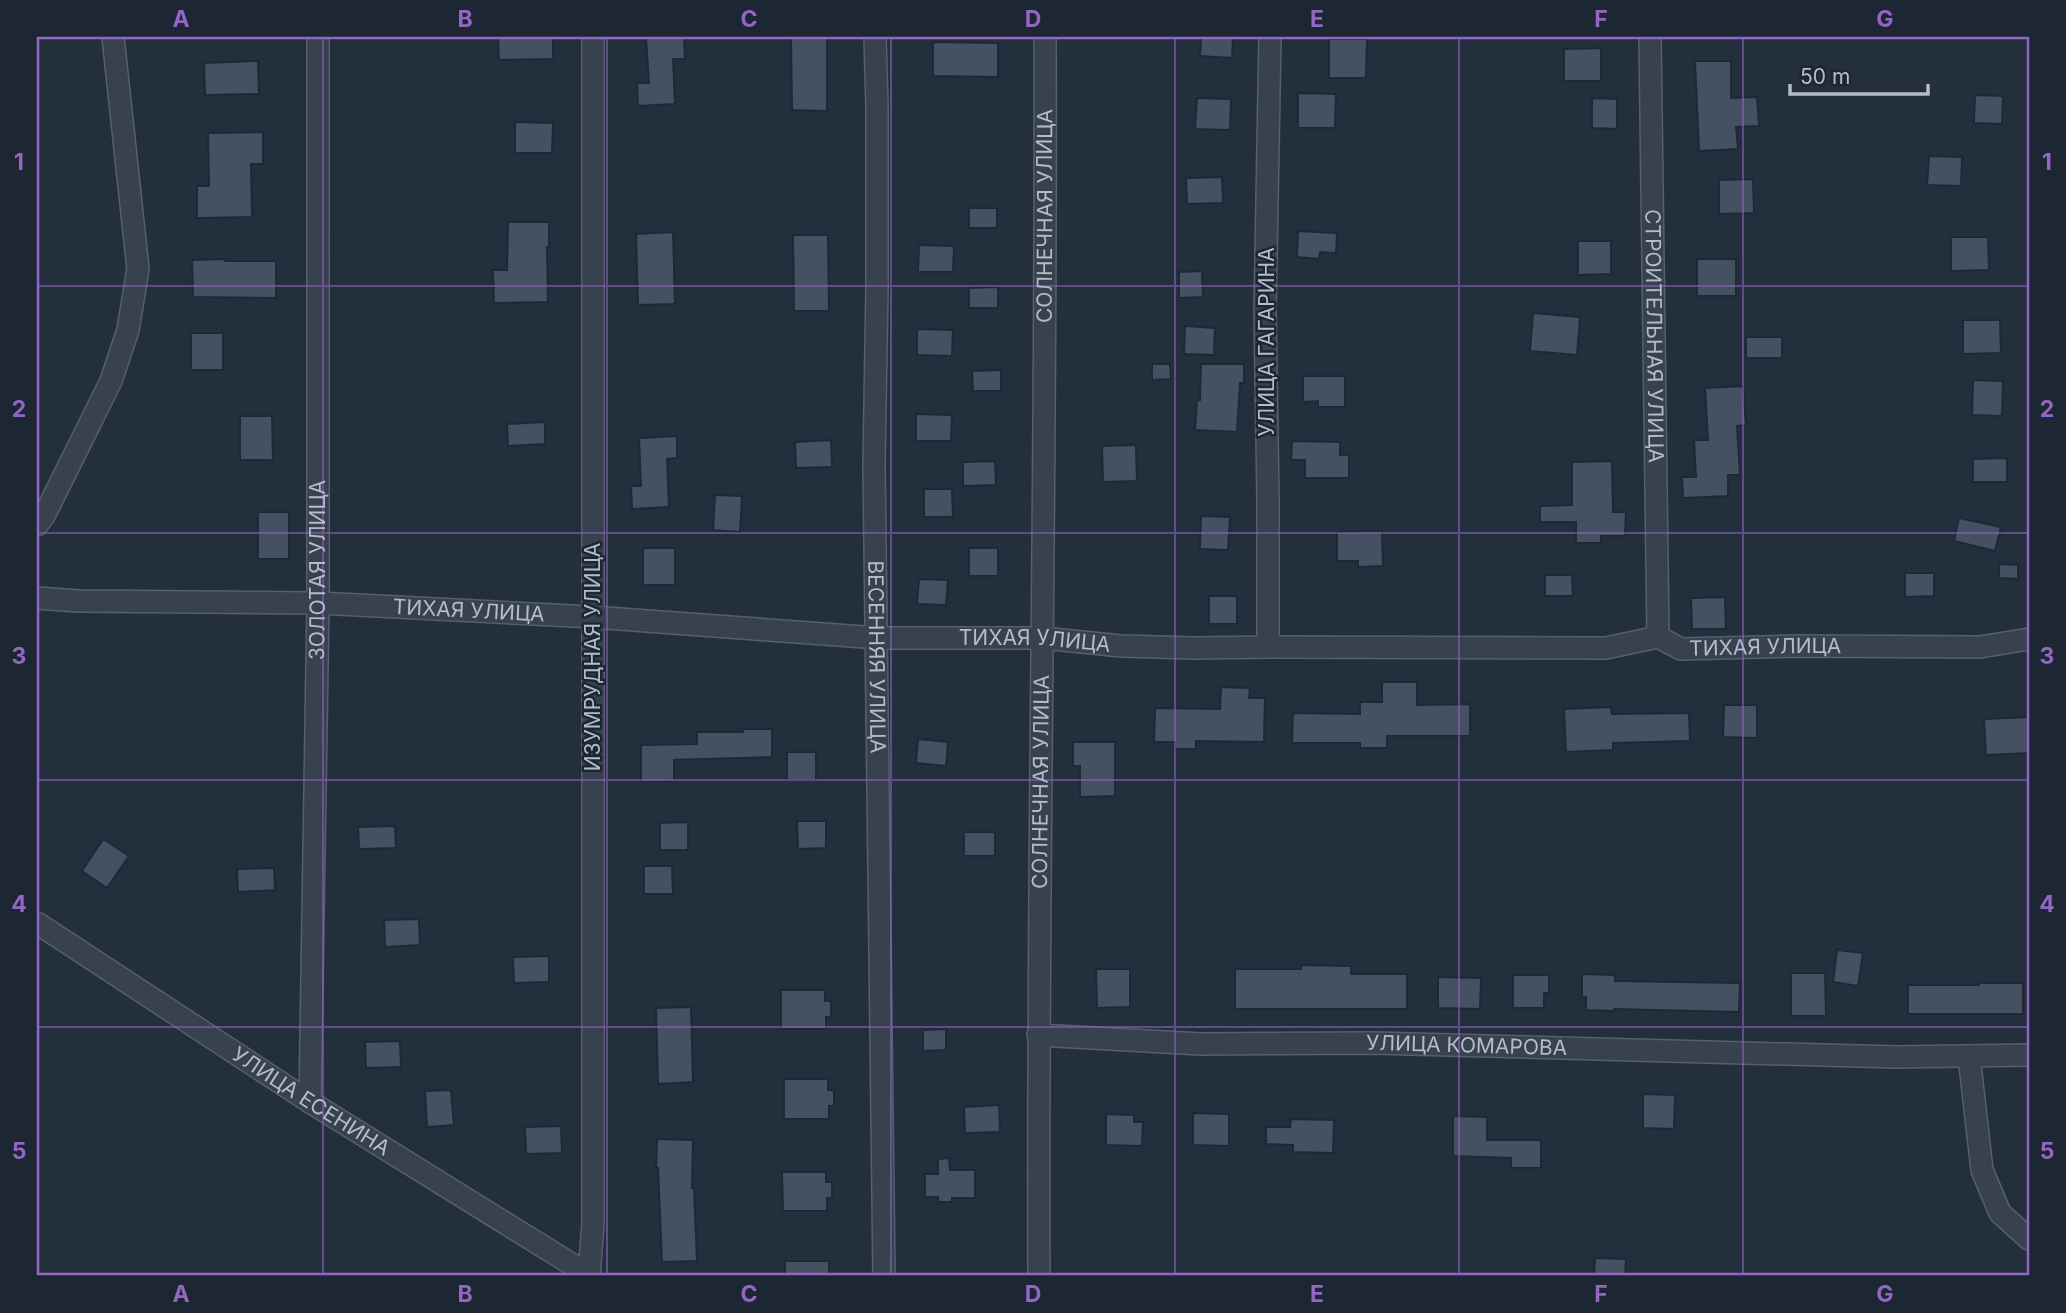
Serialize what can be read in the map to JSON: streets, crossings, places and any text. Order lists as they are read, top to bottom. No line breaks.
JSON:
{"streets":{"street":["СОЛНЕЧНАЯ УЛИЦА","СТРОИТЕЛЬНАЯ УЛИЦА","УЛИЦА ГАГАРИНА","ЗОЛОТАЯ УЛИЦА","ТИХАЯ УЛИЦА","ВЕСЕННЯЯ УЛИЦА","ИЗУМРУДНАЯ УЛИЦА","УЛИЦА КОМАРОВА","УЛИЦА ЕСЕНИНА"]},"crossings":[["СОЛНЕЧНАЯ УЛИЦА","ТИХАЯ УЛИЦА"],["СОЛНЕЧНАЯ УЛИЦА","УЛИЦА КОМАРОВА"],["СТРОИТЕЛЬНАЯ УЛИЦА","ТИХАЯ УЛИЦА"],["УЛИЦА ГАГАРИНА","ТИХАЯ УЛИЦА"],["ЗОЛОТАЯ УЛИЦА","ТИХАЯ УЛИЦА"],["ЗОЛОТАЯ УЛИЦА","УЛИЦА ЕСЕНИНА"],["ТИХАЯ УЛИЦА","ВЕСЕННЯЯ УЛИЦА"],["ТИХАЯ УЛИЦА","ИЗУМРУДНАЯ УЛИЦА"],["ИЗУМРУДНАЯ УЛИЦА","УЛИЦА ЕСЕНИНА"]],"scale_bar":"50 m","grid":{"columns":["A","B","C","D","E","F","G"],"rows":["1","2","3","4","5"]}}
